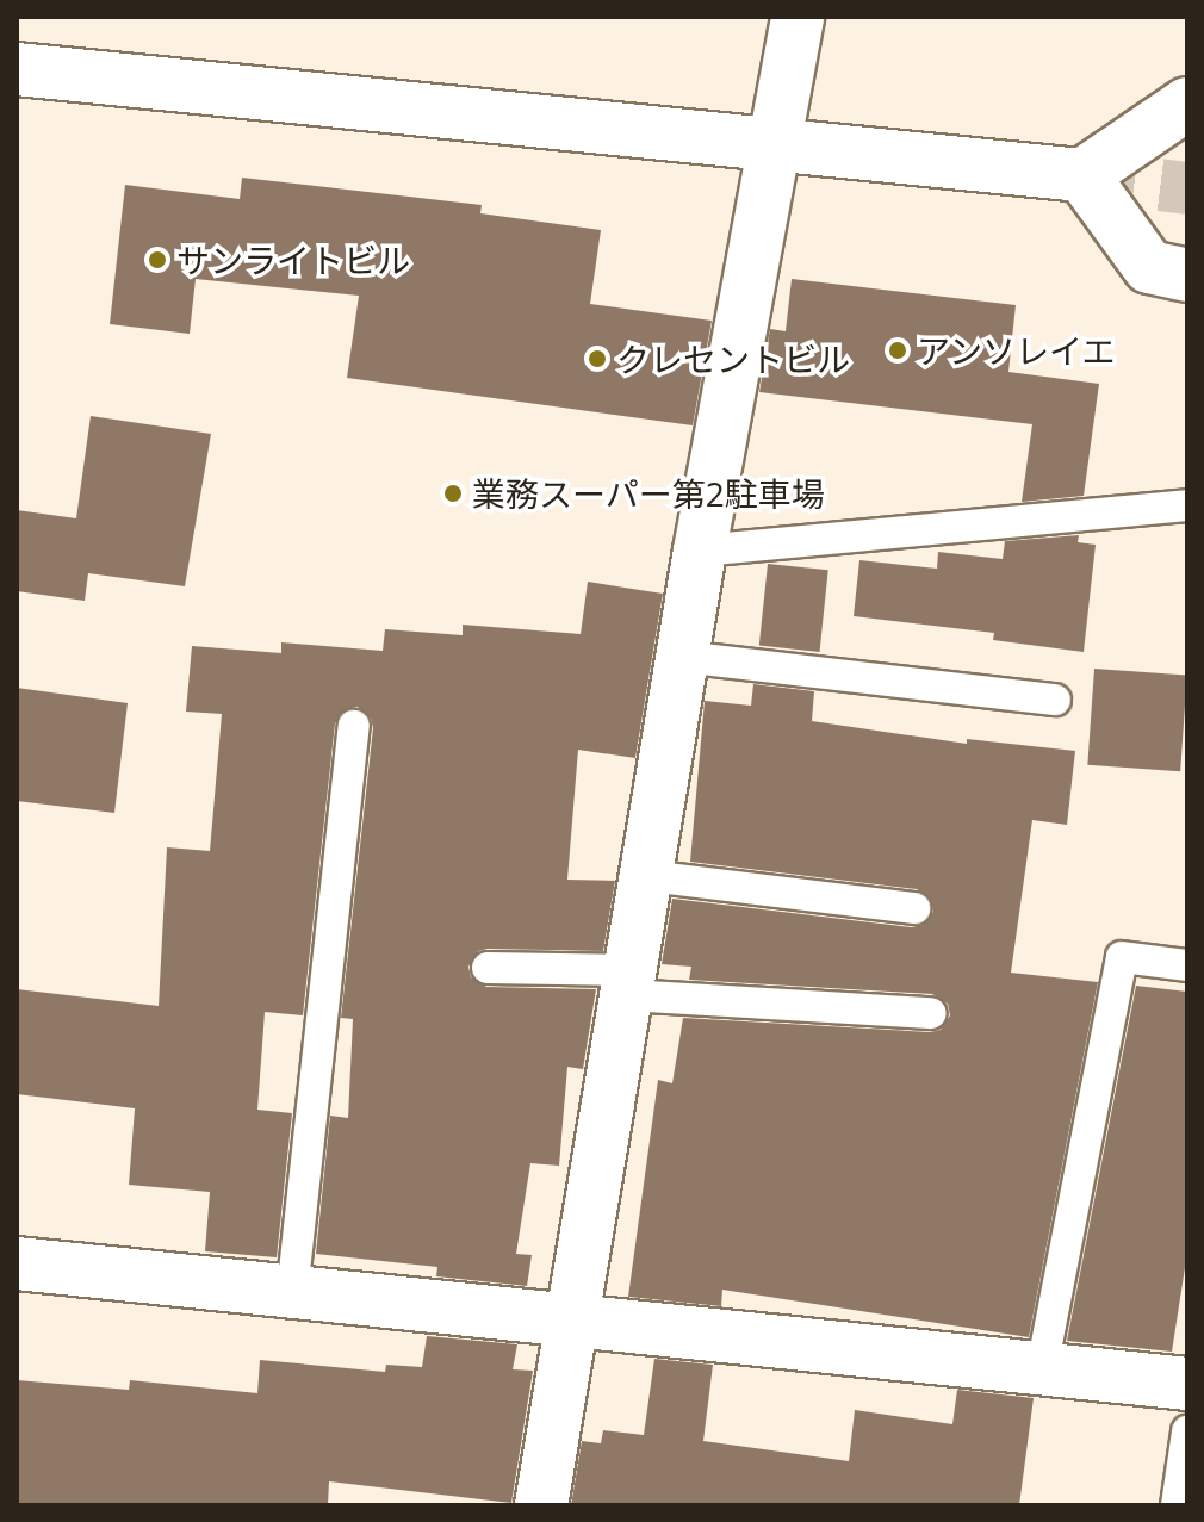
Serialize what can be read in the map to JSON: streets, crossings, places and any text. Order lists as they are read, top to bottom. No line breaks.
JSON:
{"places":["サンライトビル","アンソレイエ","クレセントビル","業務スーパー第2駐車場"]}
